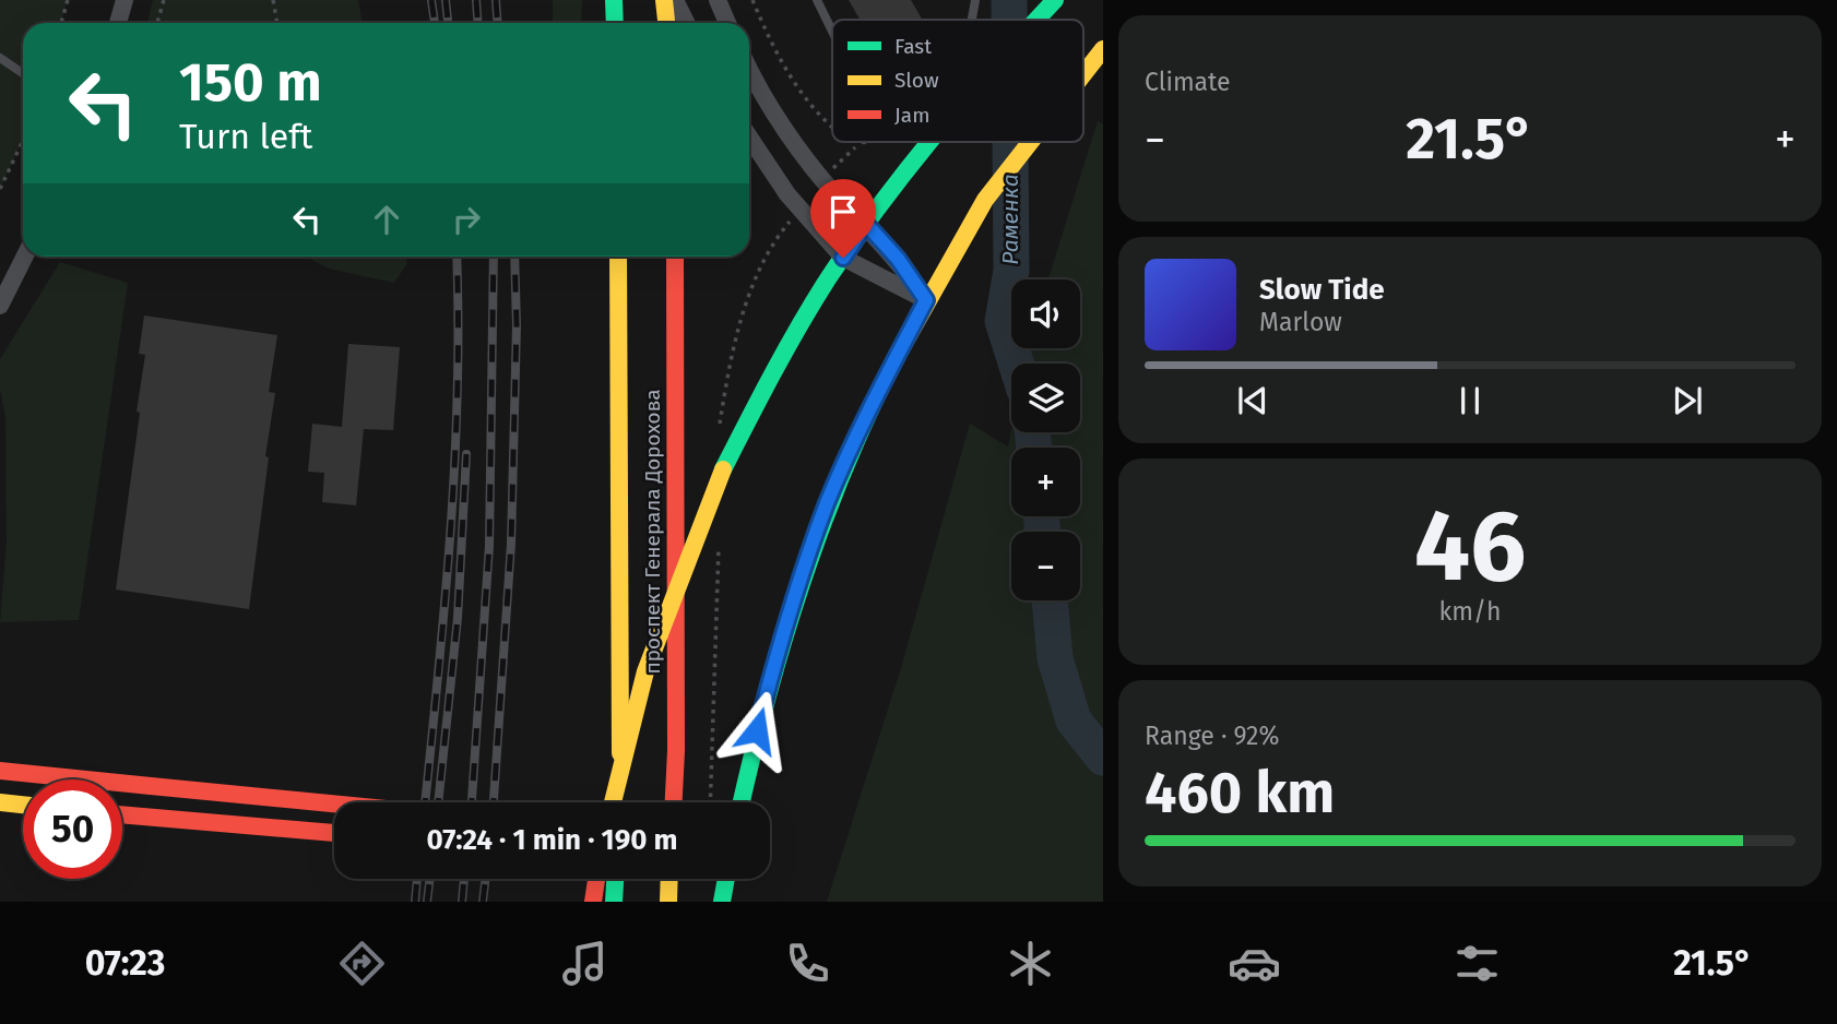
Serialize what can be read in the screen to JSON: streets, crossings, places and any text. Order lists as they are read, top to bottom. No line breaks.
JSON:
{"streets":{"main road":["проспект Генерала Дорохова"]},"water":["Раменка"],"legend":["Fast","Slow","Jam"],"page":{"tile":["Climate",["46","km/h"],["Range · 92%","460 km"]],"turn":["150 m","Turn left"],"heat":["−","21.5°","+"],"song":["Slow Tide","Marlow"],"map_buttons":["+","−"],"limit":"50","trip":"07:24 · 1 min · 190 m","tabs":["07:23","21.5°"]}}
